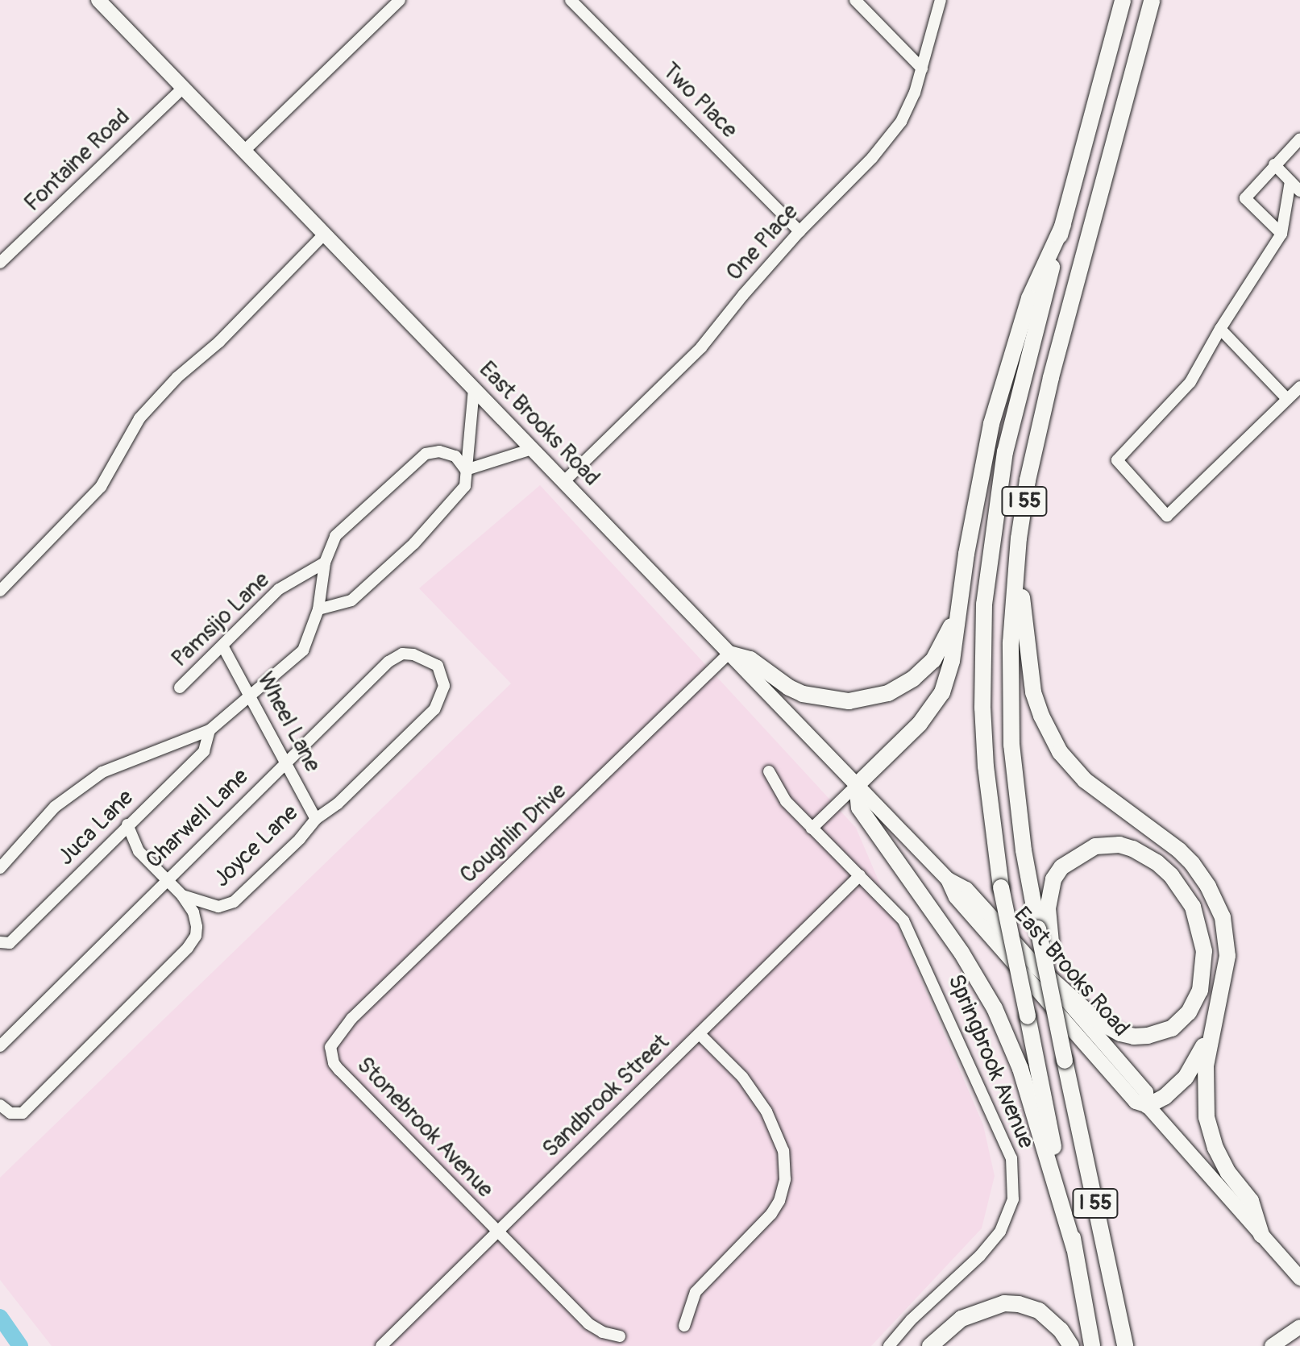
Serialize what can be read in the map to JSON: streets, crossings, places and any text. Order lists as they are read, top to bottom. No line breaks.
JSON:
{"streets":{"highway":["I 55"],"main road":["East Brooks Road"],"street":["Two Place","Fontaine Road","One Place","Pamsijo Lane","Wheel Lane","Charwell Lane","Juca Lane","Coughlin Drive","Joyce Lane","Springbrook Avenue","Sandbrook Street","Stonebrook Avenue"]},"crossings":[["Two Place","One Place"],["Fontaine Road","East Brooks Road"],["One Place","East Brooks Road"],["East Brooks Road","Coughlin Drive"],["Pamsijo Lane","Wheel Lane"],["Wheel Lane","Charwell Lane"],["Wheel Lane","Joyce Lane"],["Charwell Lane","Joyce Lane"],["Coughlin Drive","Stonebrook Avenue"],["Springbrook Avenue","Sandbrook Street"],["Sandbrook Street","Stonebrook Avenue"]]}
